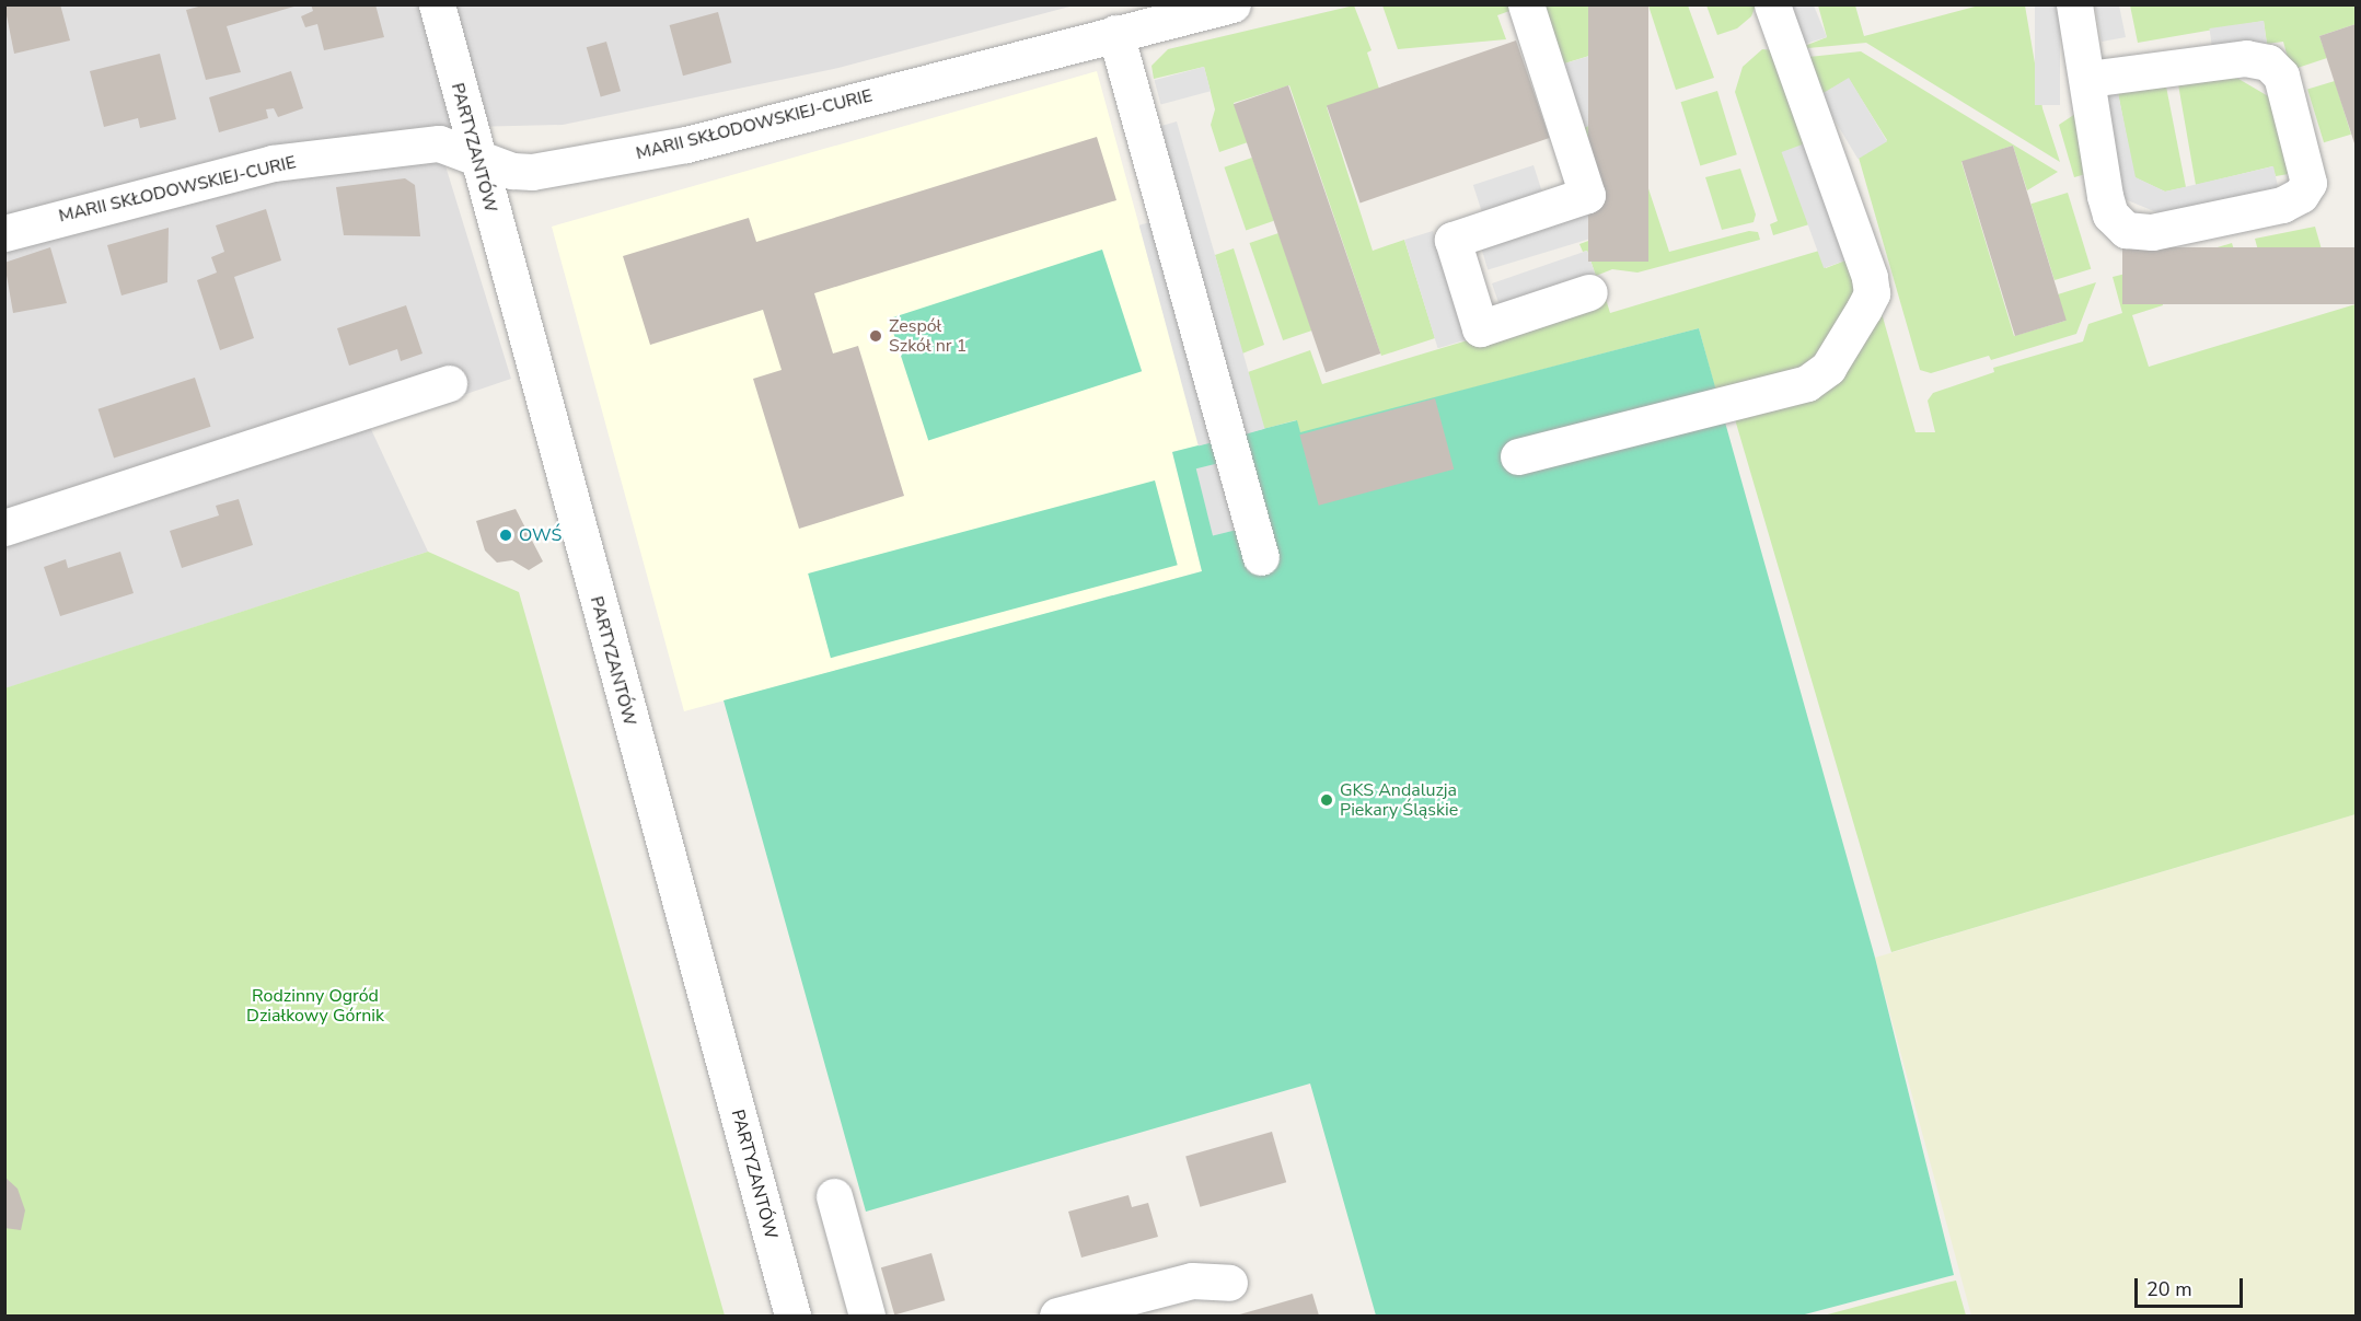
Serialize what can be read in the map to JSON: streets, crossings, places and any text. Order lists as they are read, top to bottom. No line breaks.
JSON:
{"streets":{"street":["MARII SKŁODOWSKIEJ-CURIE","PARTYZANTÓW"]},"crossings":[["MARII SKŁODOWSKIEJ-CURIE","PARTYZANTÓW"]],"parks":["Rodzinny Ogród Działkowy Górnik"],"places":["Zespół Szkół nr 1","OWŚ","GKS Andaluzja Piekary Śląskie"],"scale_bar":"20 m"}
